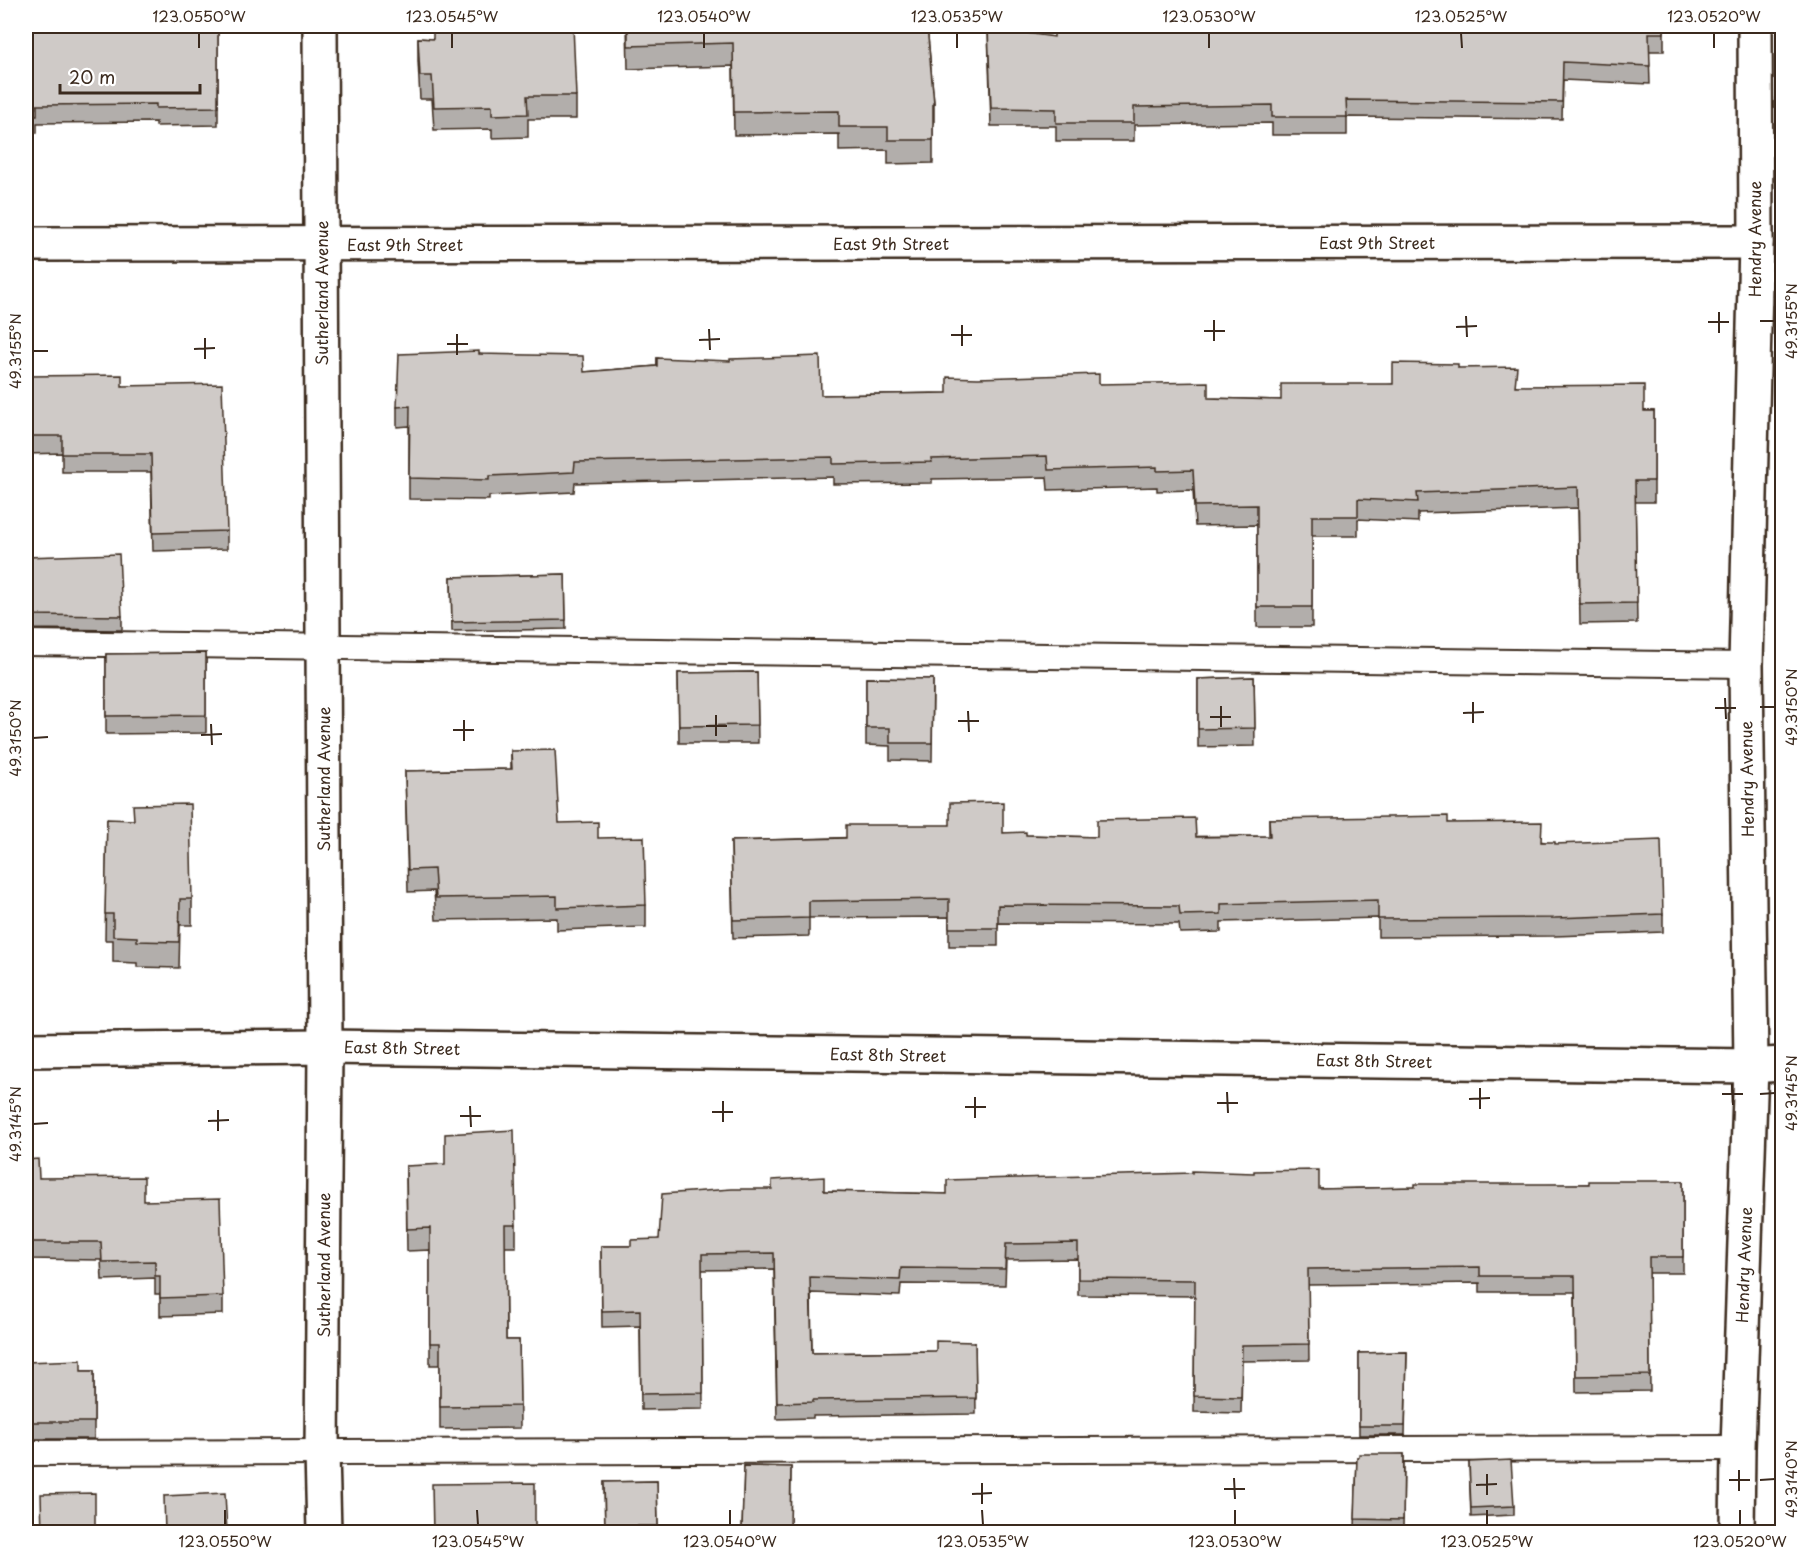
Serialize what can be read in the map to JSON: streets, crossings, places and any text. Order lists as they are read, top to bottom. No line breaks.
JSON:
{"streets":{"street":["Hendry Avenue","East 9th Street","Sutherland Avenue","East 8th Street"]},"crossings":[["Hendry Avenue","East 9th Street"],["Hendry Avenue","East 8th Street"],["East 9th Street","Sutherland Avenue"],["Sutherland Avenue","East 8th Street"]],"scale_bar":"20 m","coordinates":["123.0550°W","123.0545°W","123.0540°W","123.0535°W","123.0530°W","123.0525°W","123.0520°W","49.3155°N","49.3150°N","49.3145°N","49.3140°N"]}
